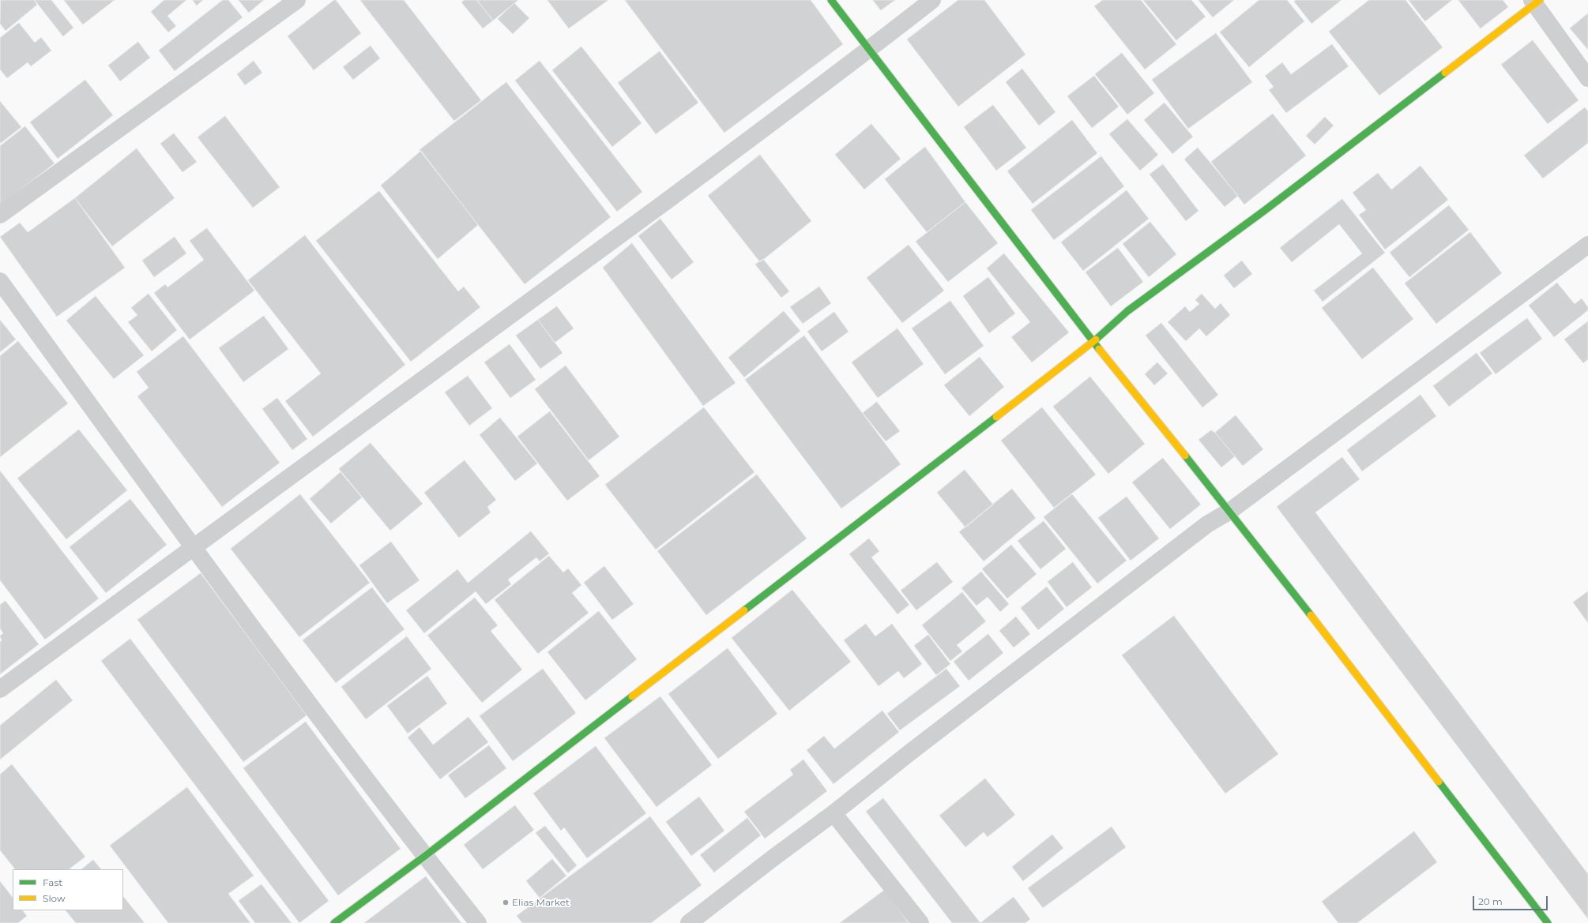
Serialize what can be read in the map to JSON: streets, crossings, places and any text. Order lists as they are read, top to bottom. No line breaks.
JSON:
{"places":["Elias Market"],"legend":["Fast","Slow"],"scale_bar":"20 m"}
